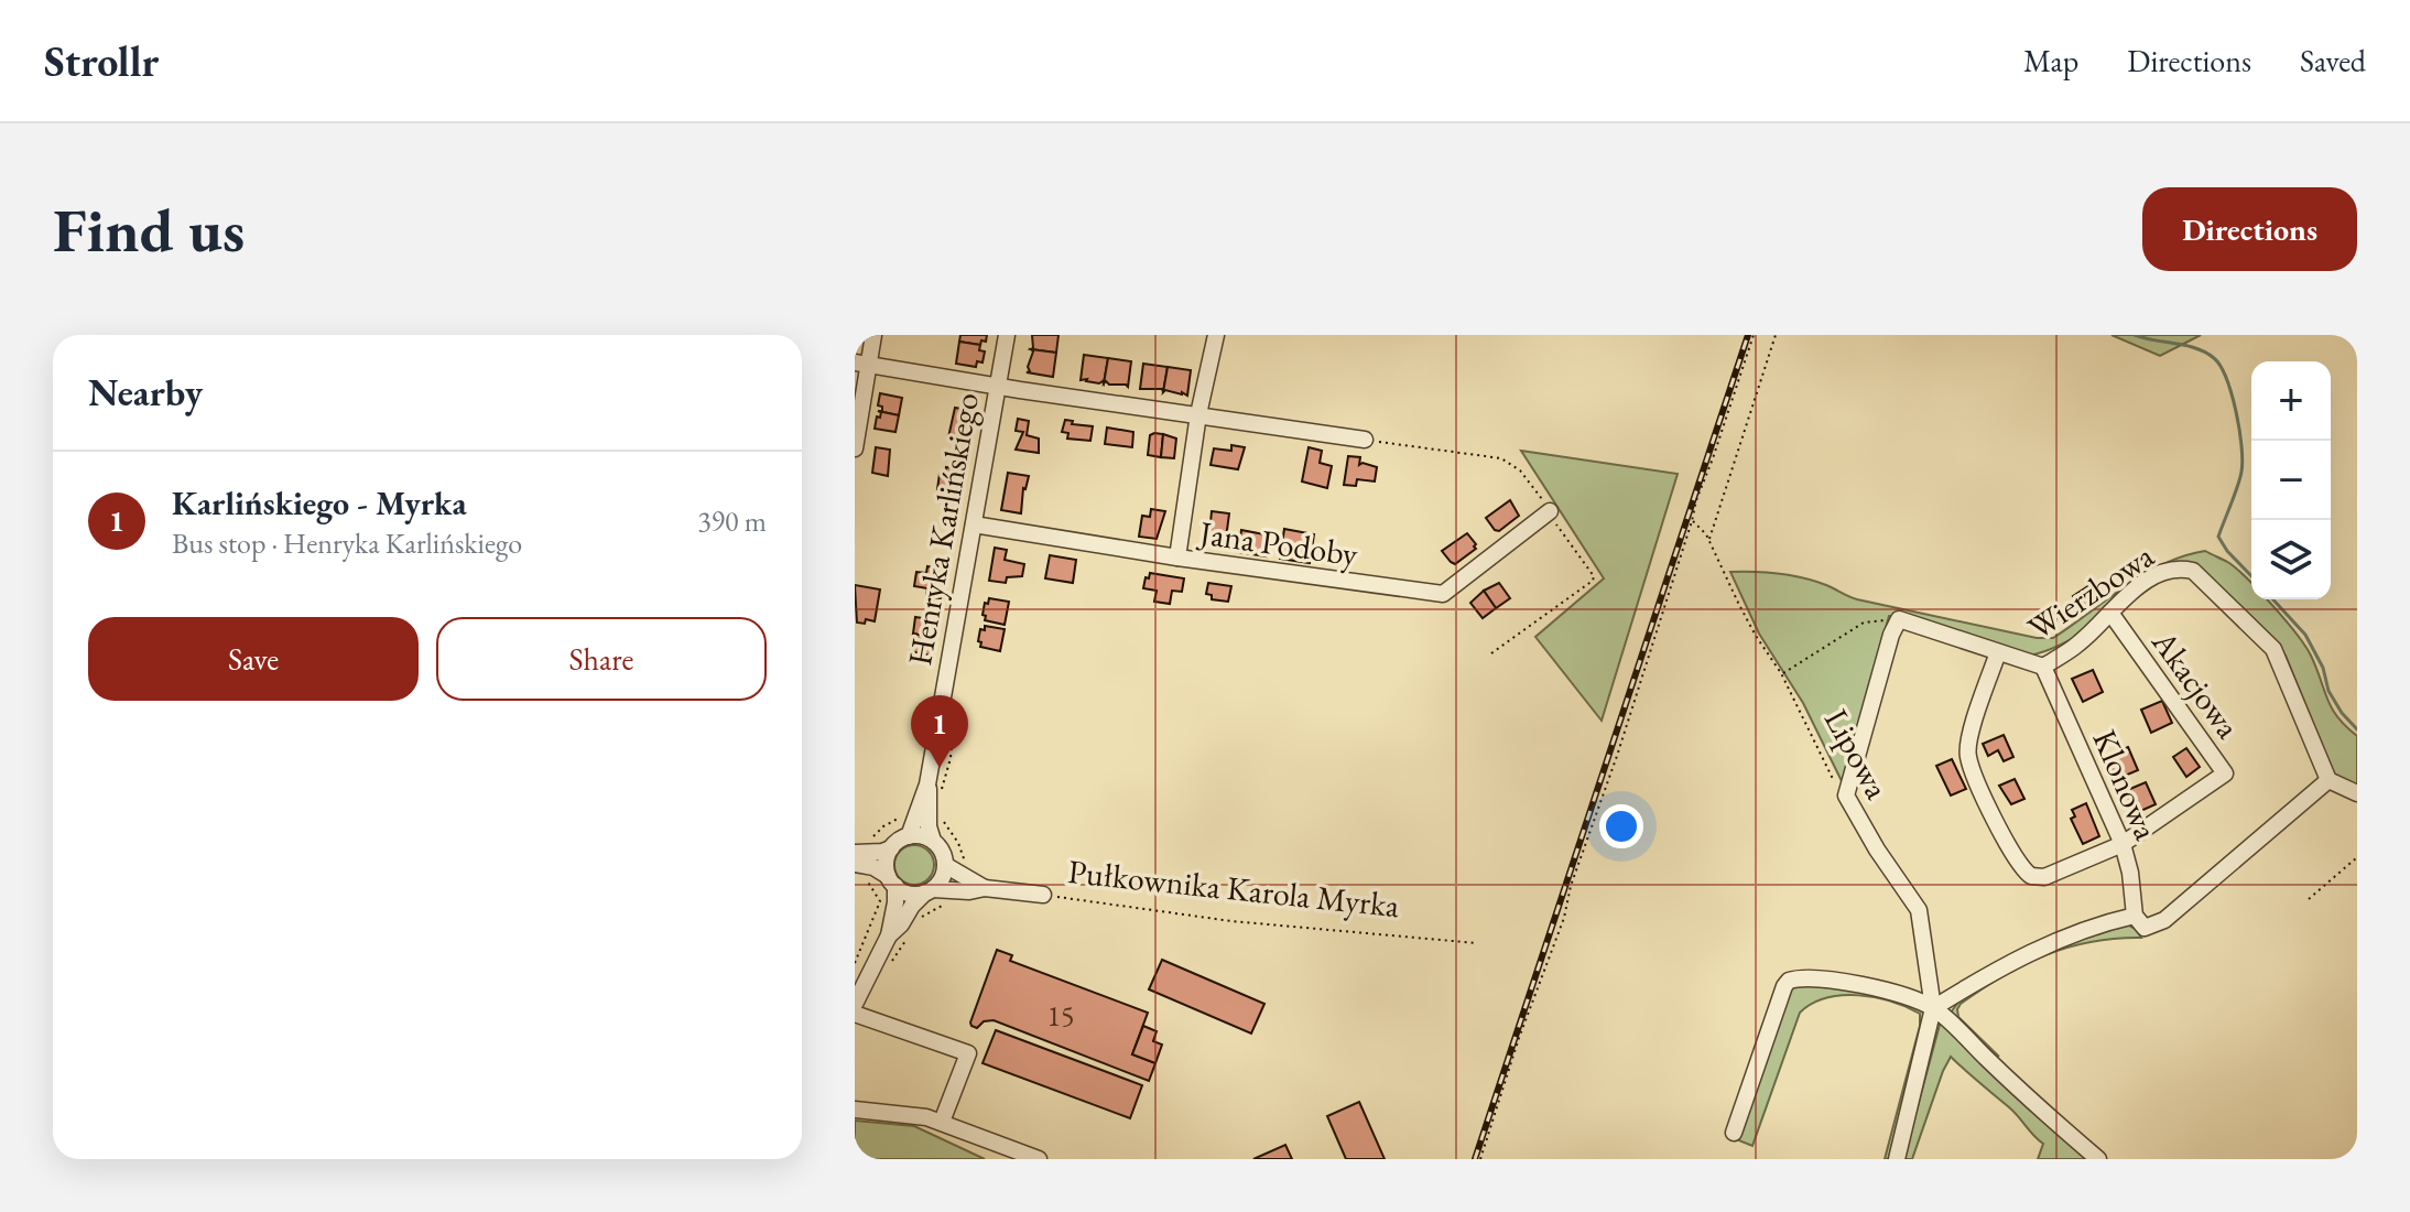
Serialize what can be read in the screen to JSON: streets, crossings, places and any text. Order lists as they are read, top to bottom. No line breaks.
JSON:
{"streets":{"street":["Henryka Karlińskiego","Jana Podoby","Wierzbowa","Akacjowa","Lipowa","Klonowa","Pułkownika Karola Myrka"]},"crossings":[["Henryka Karlińskiego","Jana Podoby"],["Henryka Karlińskiego","Pułkownika Karola Myrka"],["Wierzbowa","Akacjowa"],["Wierzbowa","Klonowa"],["Akacjowa","Klonowa"]],"house_numbers":["15"],"page":{"header":"Strollr","nav":["Map","Directions","Saved"],"buttons":["Directions",["Save","Share"]],"title":"Find us","heading":"Nearby","map_buttons":["+","−"],"list":[{"mark":"1","name":"Karlińskiego - Myrka","note":"Bus stop · Henryka Karlińskiego","value":"390 m"}],"pins":"1"}}
